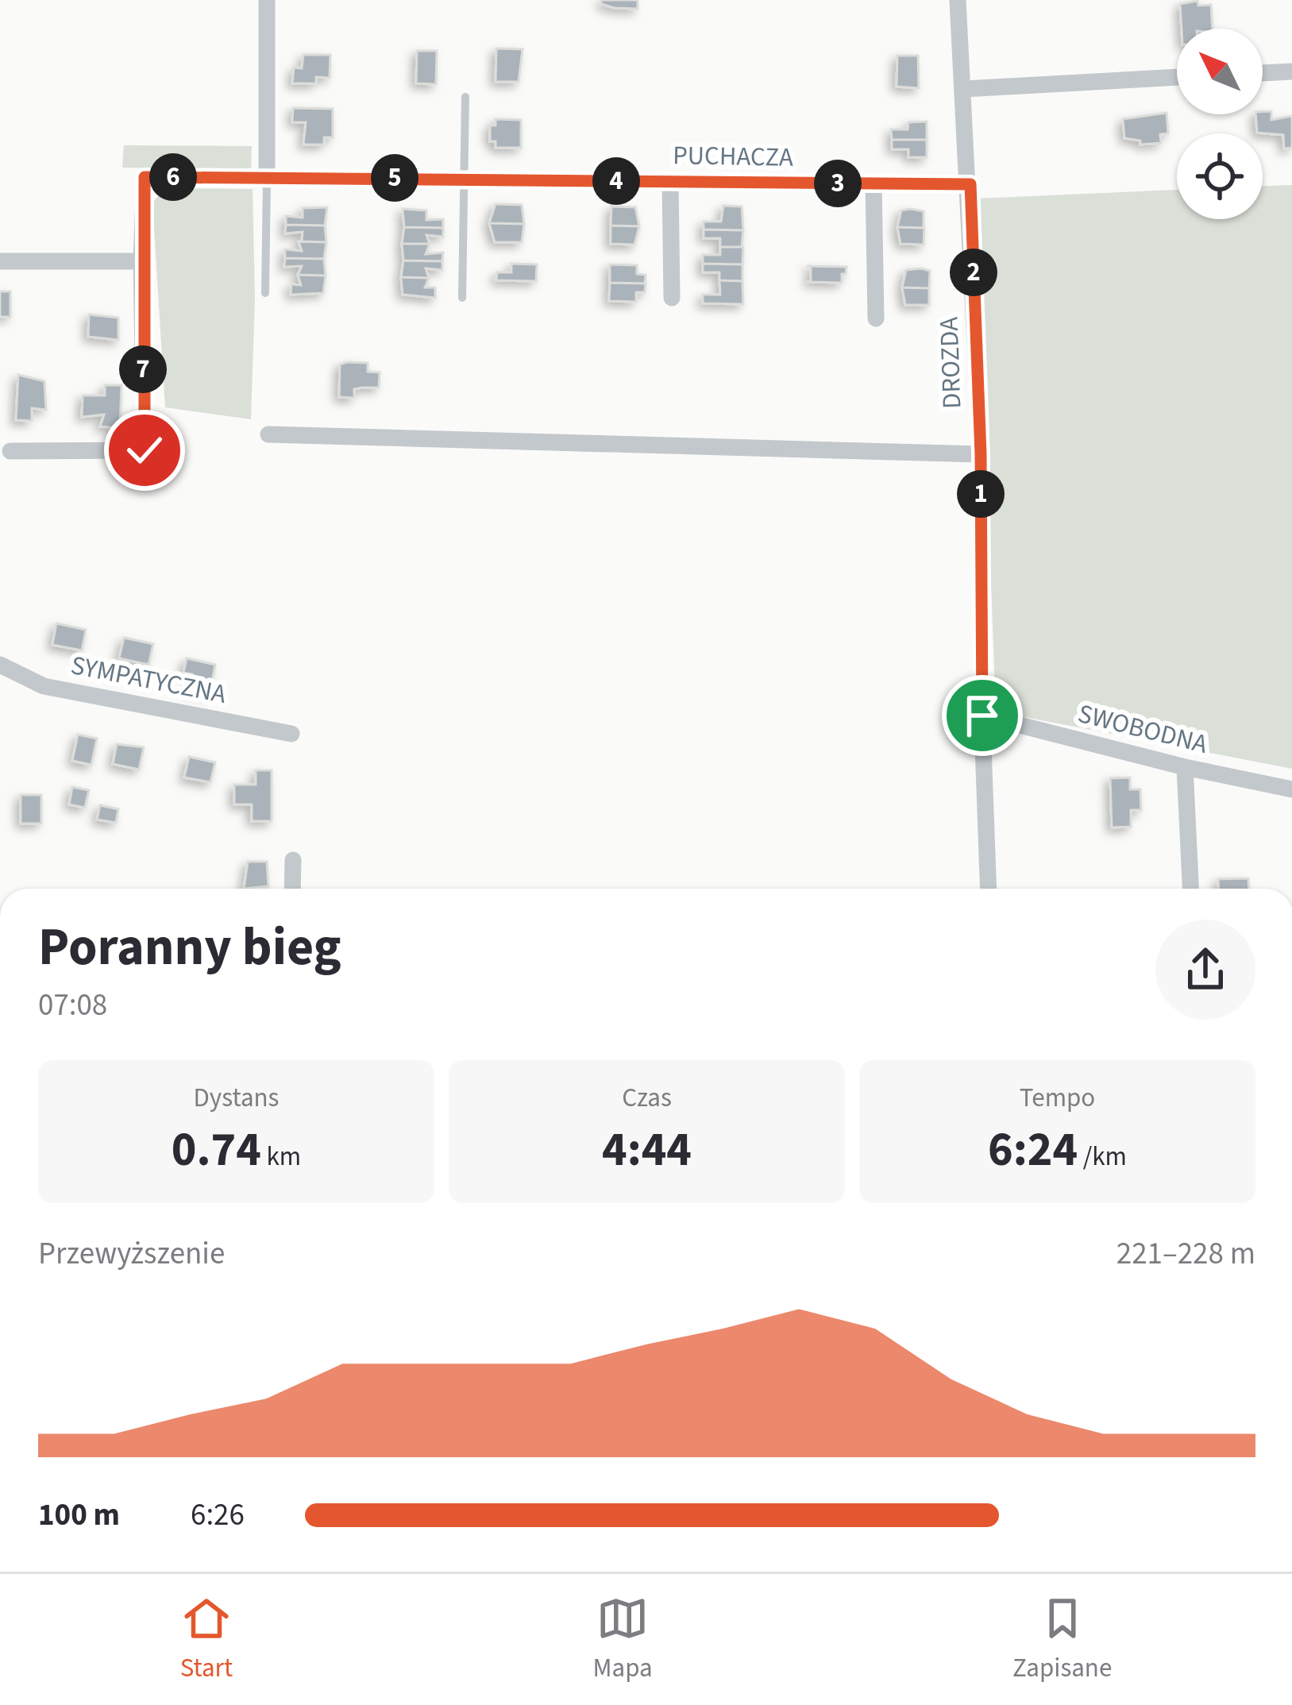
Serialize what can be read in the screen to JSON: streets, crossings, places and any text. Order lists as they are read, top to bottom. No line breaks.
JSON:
{"streets":{"street":["PUCHACZA","DROZDA","SYMPATYCZNA","SWOBODNA"]},"crossings":[["PUCHACZA","DROZDA"],["DROZDA","SWOBODNA"]],"north":"top left","page":{"pins":["6","5","4","3","2","7","1"],"heading":["Poranny bieg","07:08"],"stats":[["Dystans","0.74 km"],["Czas","4:44"],["Tempo","6:24 /km"]],"chart":["Przewyższenie","221–228 m"],"list":[{"name":"100 m","note":"6:26"}],"tabs":["Start","Mapa","Zapisane"]}}
